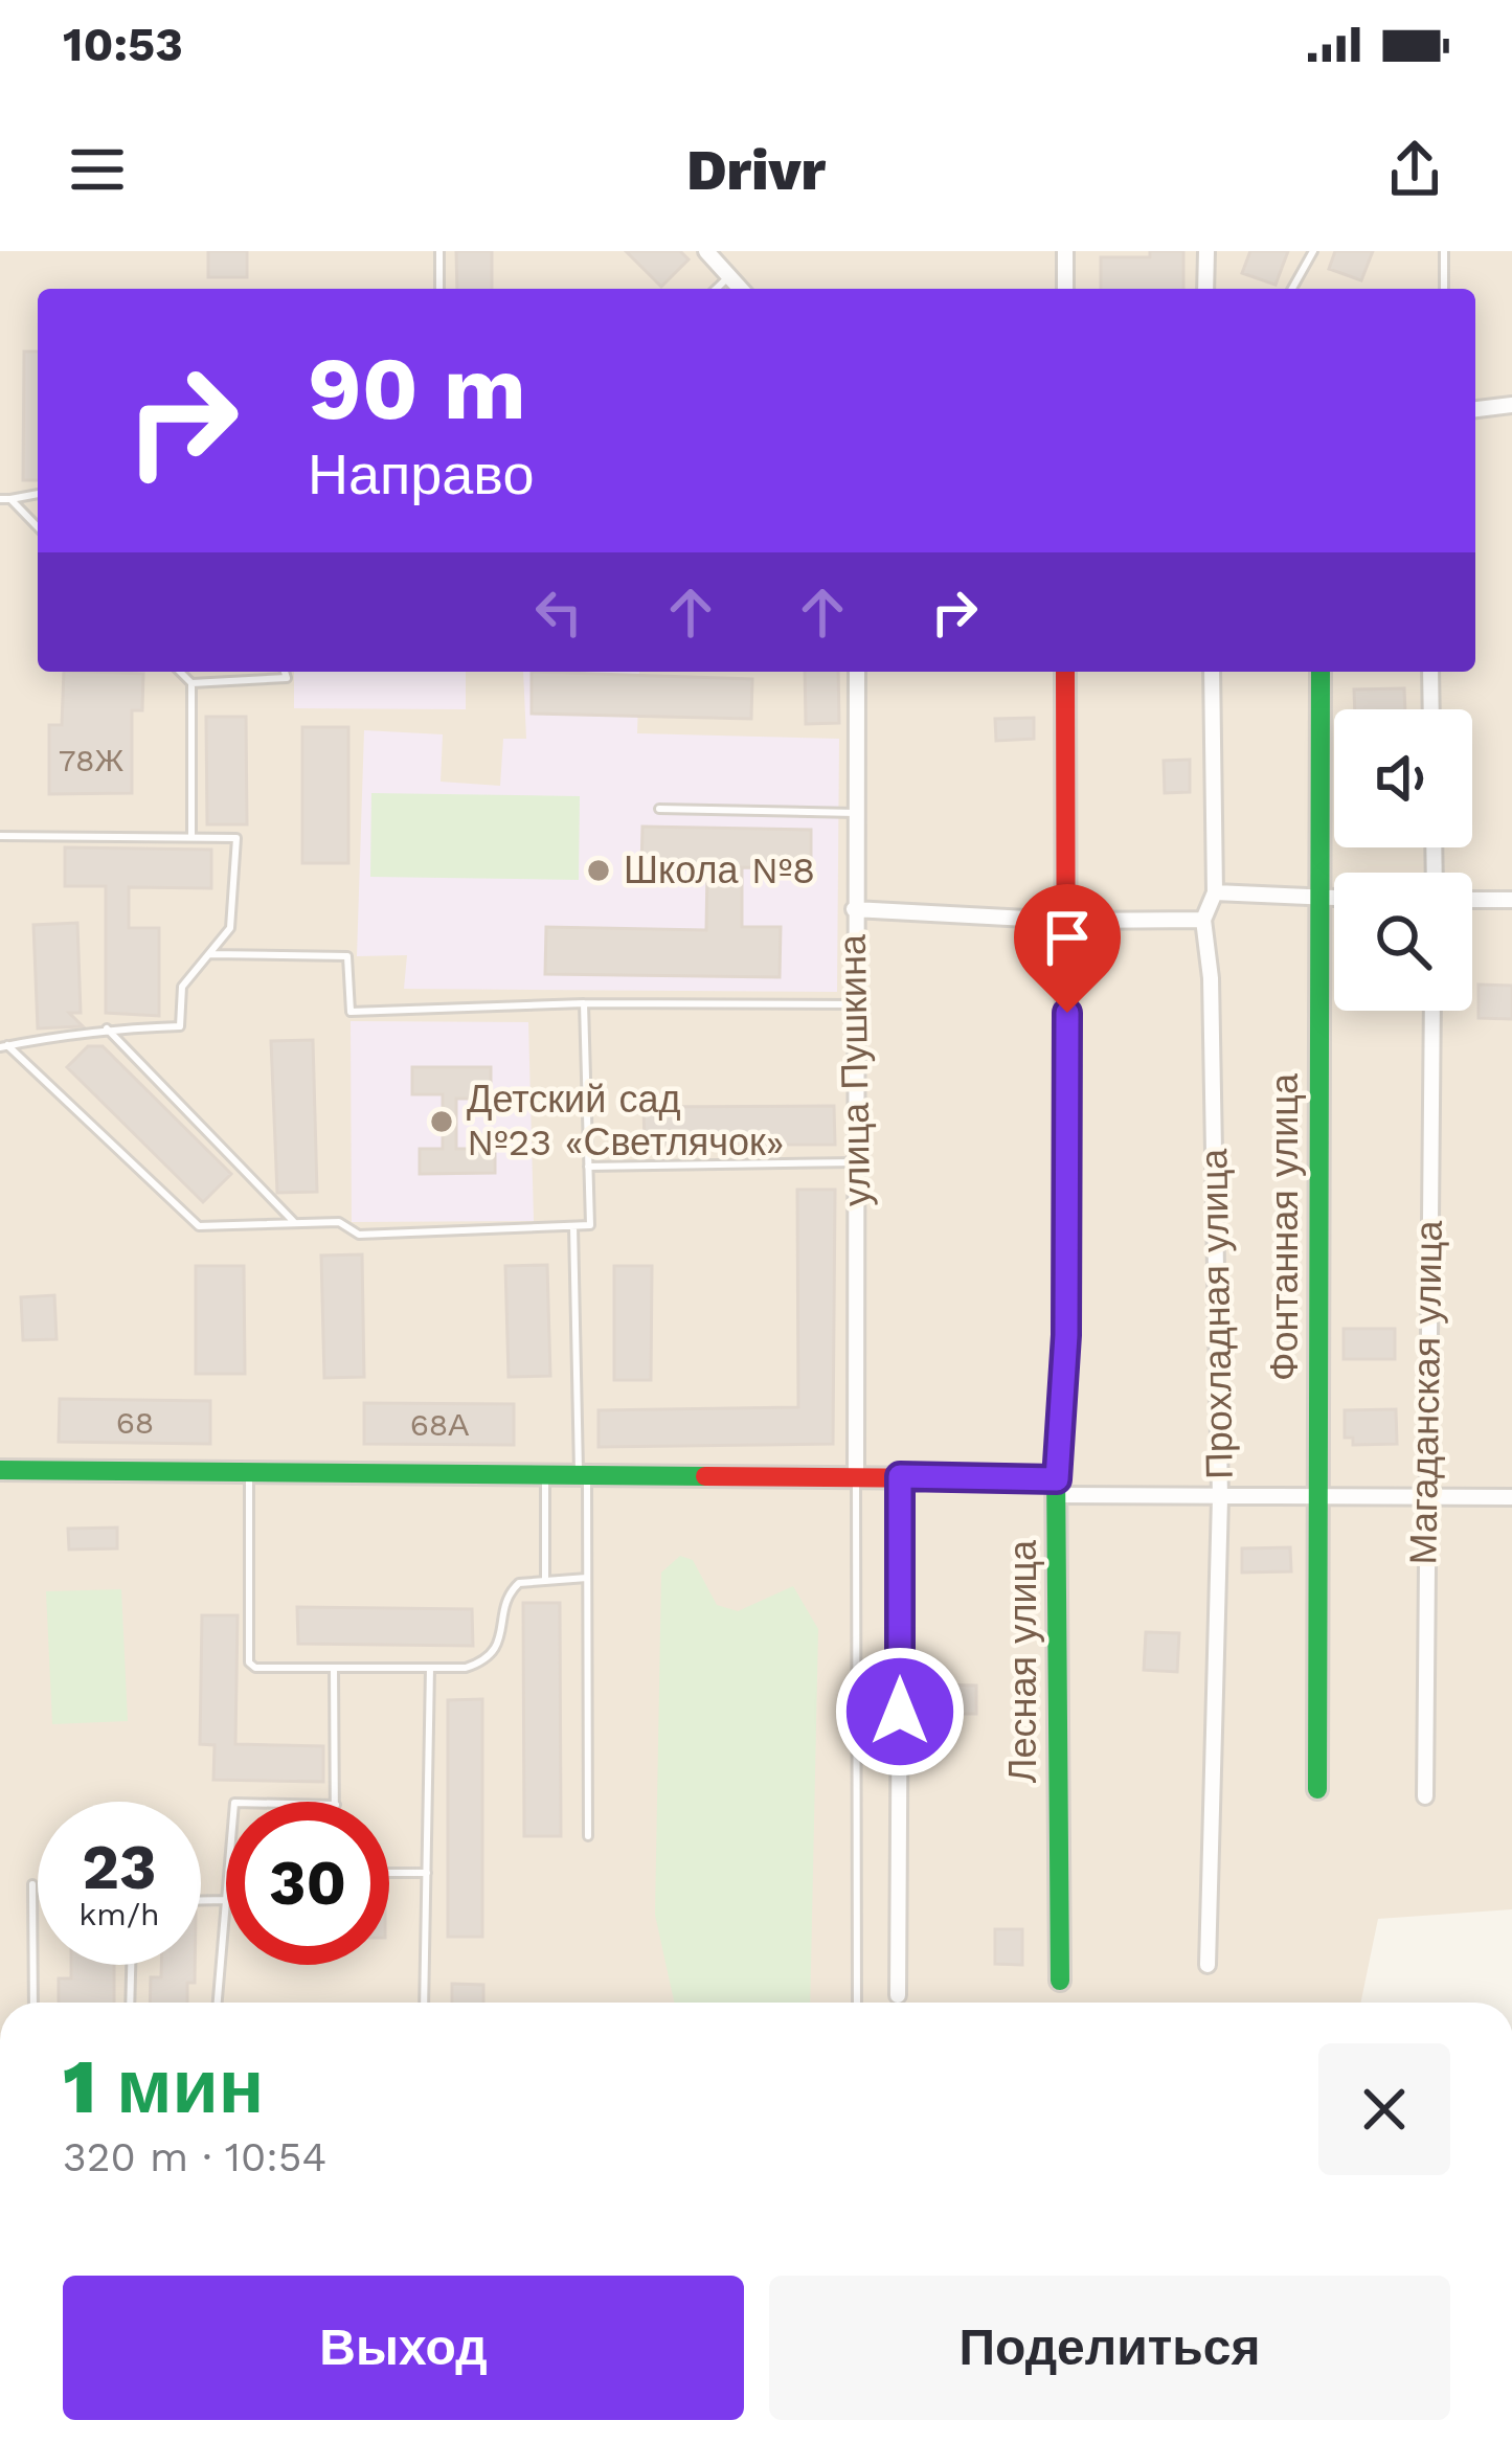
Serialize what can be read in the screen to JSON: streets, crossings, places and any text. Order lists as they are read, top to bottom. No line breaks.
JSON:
{"streets":{"street":["улица Пушкина","Фонтанная улица","Прохладная улица","Магаданская улица","Лесная улица"]},"places":["Школа №8","Детский сад №23 «Светлячок»"],"house_numbers":["78Ж","68","68А"],"page":{"status":"10:53","header":"Drivr","turn":["90 m","Направо"],"speed":"23 km/h","limit":"30","heading":["1 мин","320 m · 10:54"],"buttons":["Выход","Поделиться"]}}
